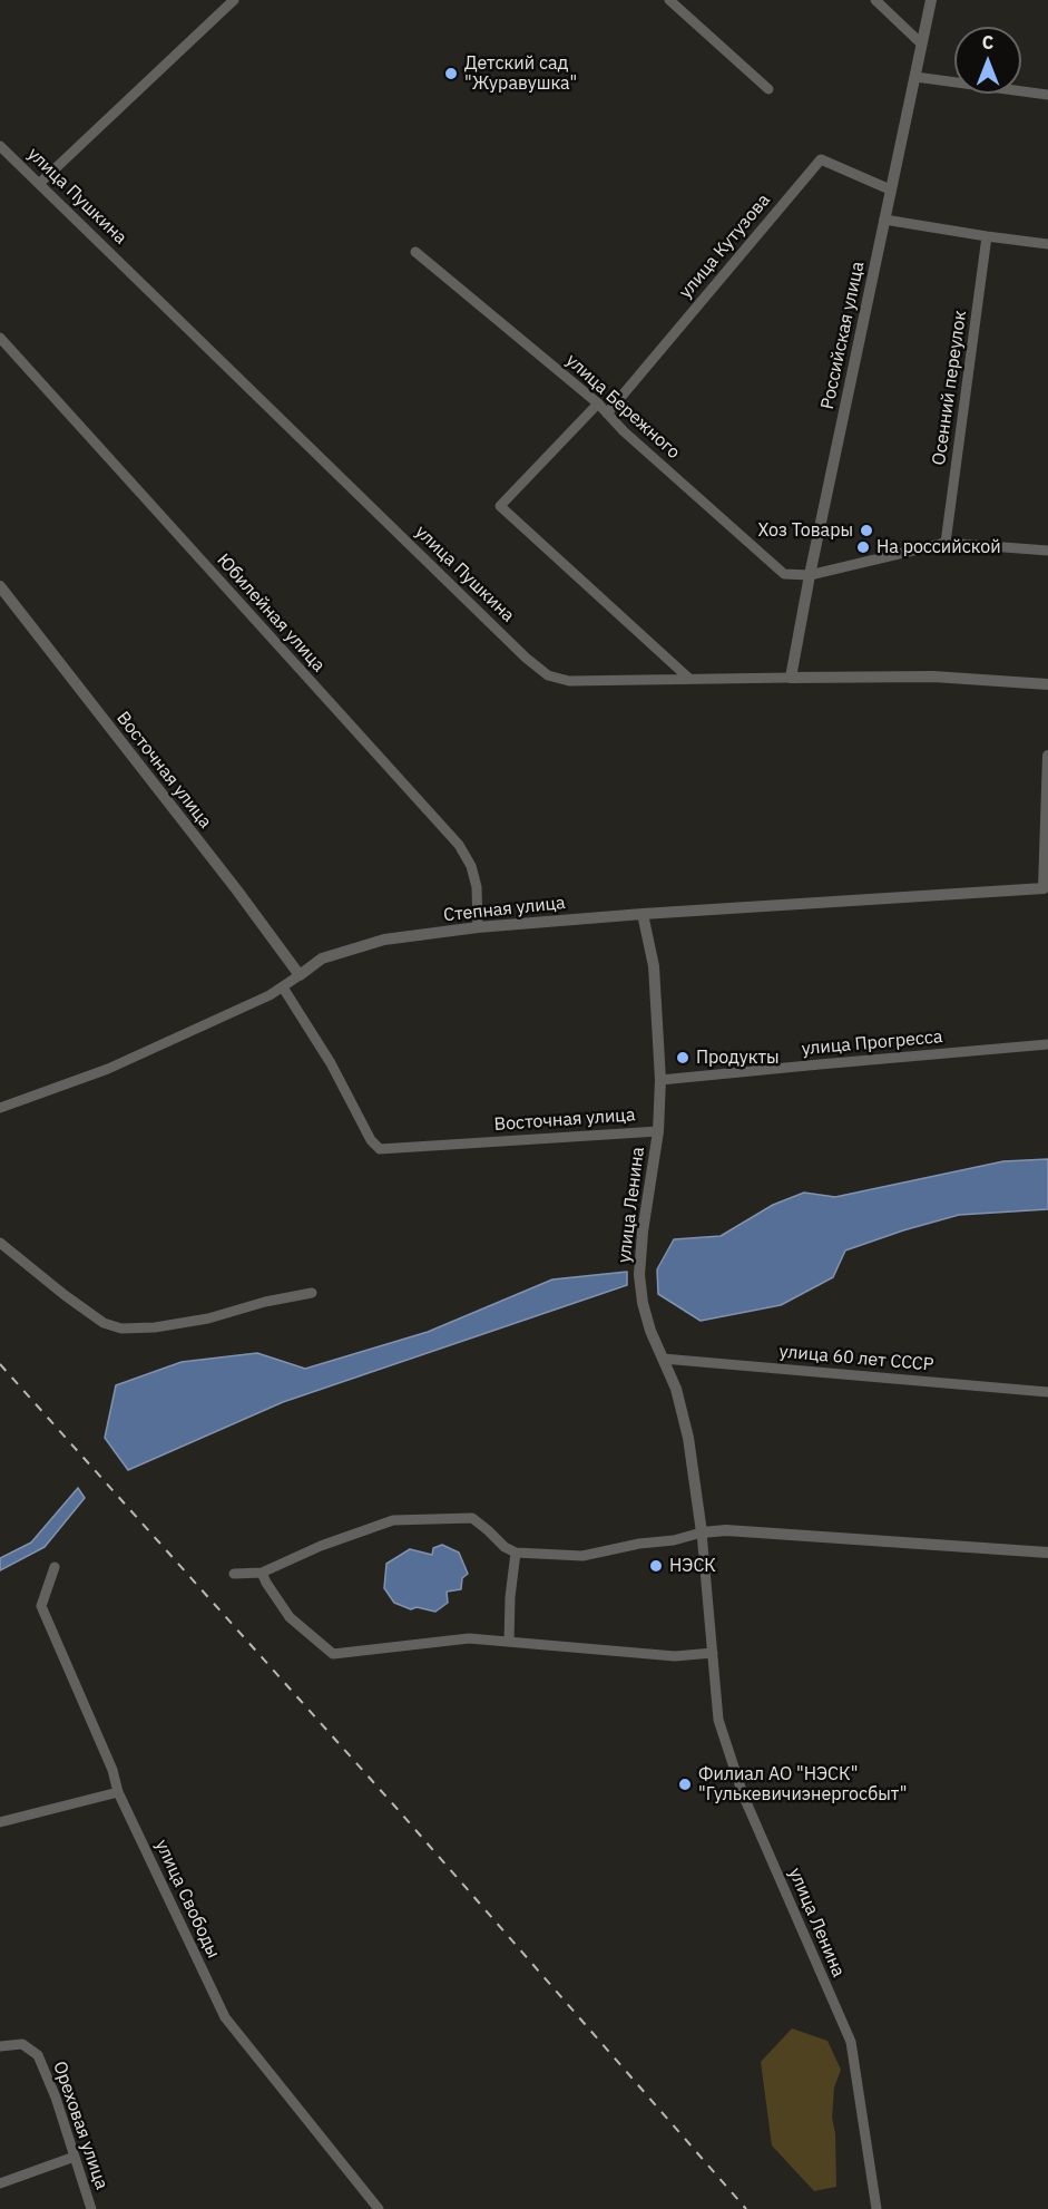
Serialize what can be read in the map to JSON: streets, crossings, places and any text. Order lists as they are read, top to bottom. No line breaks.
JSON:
{"streets":{"street":["улица Пушкина","улица Кутузова","Российская улица","Осенний переулок","улица Бережного","Юбилейная улица","Восточная улица","Степная улица","улица Прогресса","улица Ленина","улица 60 лет СССР","улица Свободы","Ореховая улица"]},"crossings":[["улица Пушкина","Российская улица"],["улица Кутузова","Российская улица"],["улица Кутузова","улица Бережного"],["Российская улица","улица Бережного"],["Юбилейная улица","Степная улица"],["Восточная улица","Степная улица"],["Восточная улица","улица Ленина"],["Степная улица","улица Ленина"],["улица Прогресса","улица Ленина"],["улица Ленина","улица 60 лет СССР"]],"places":["Детский сад \"Журавушка\"","Хоз Товары","На российской","Продукты","НЭСК","Филиал АО \"НЭСК\" \"Гулькевичиэнергосбыт\""],"north":"top"}
